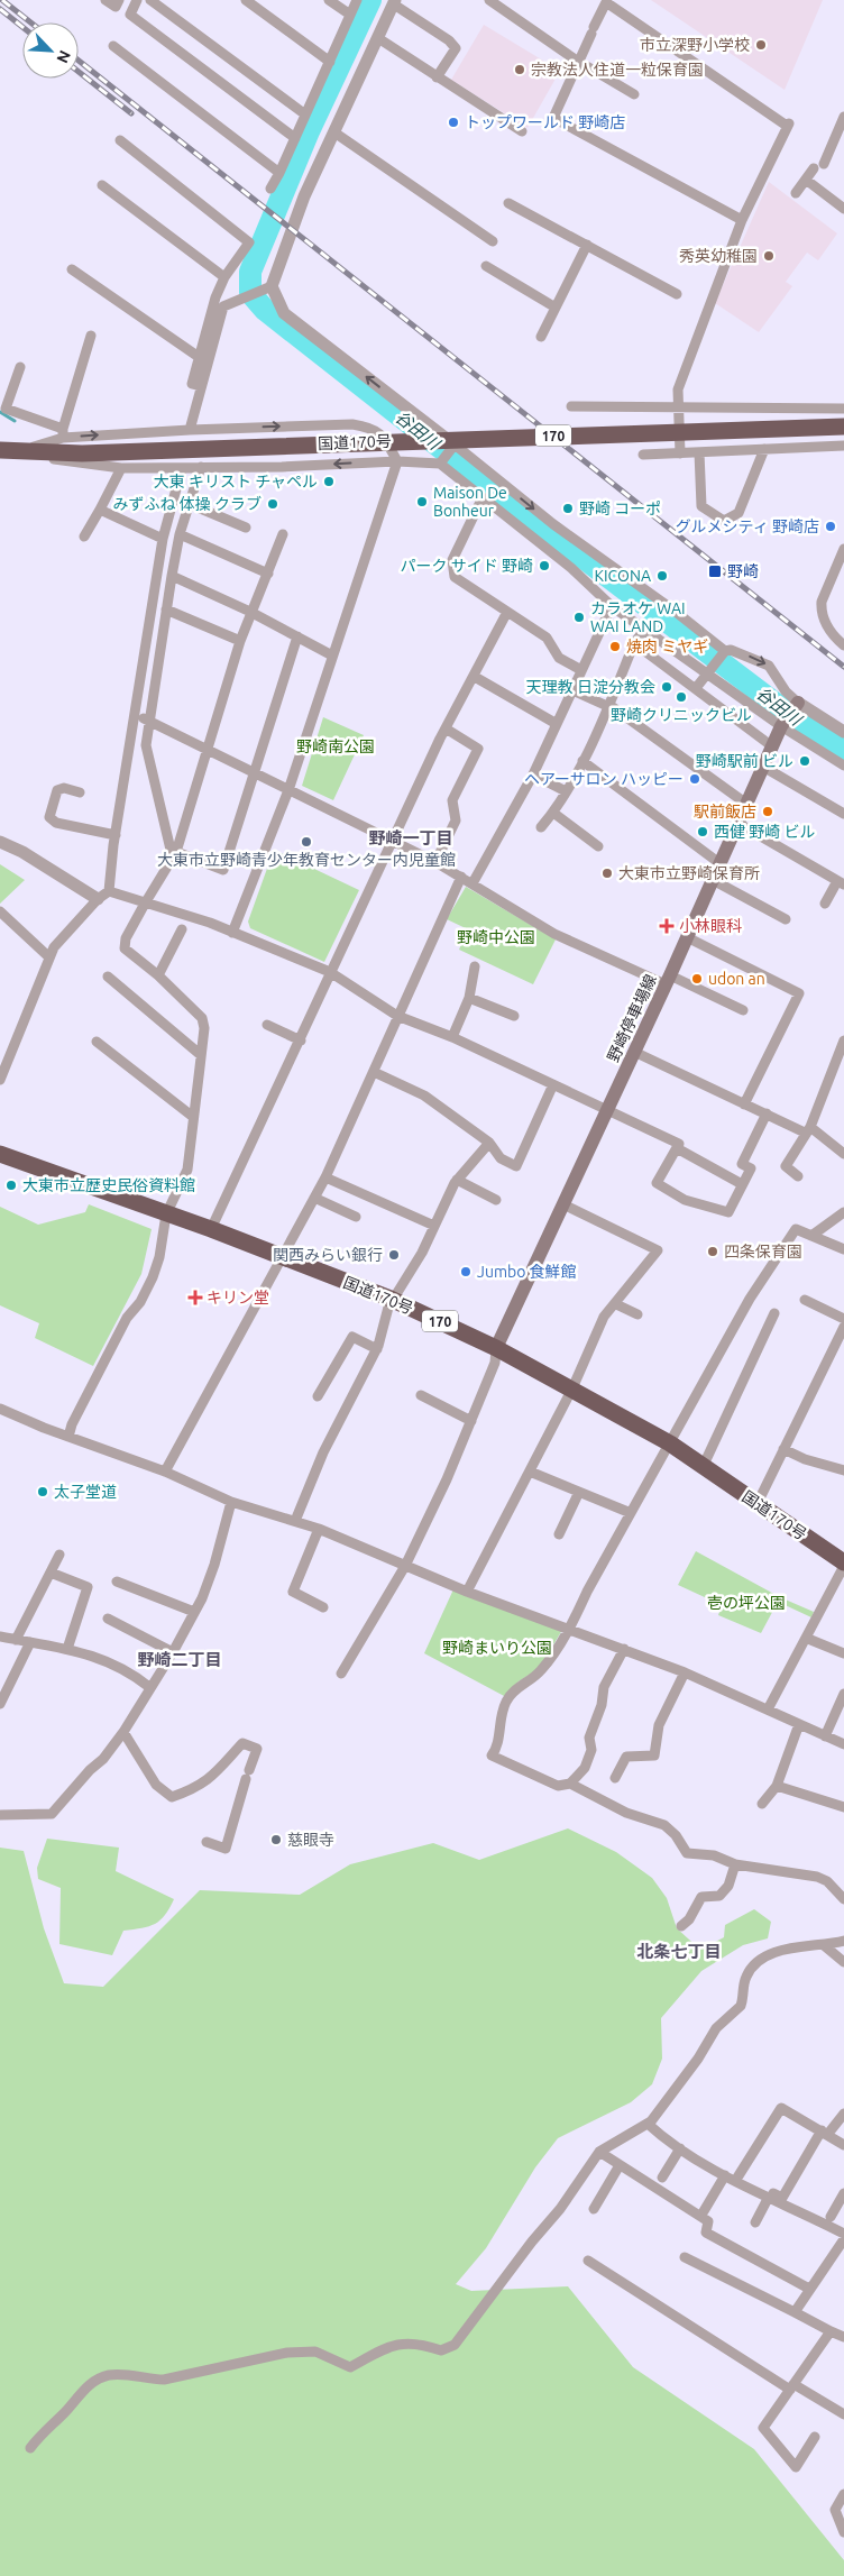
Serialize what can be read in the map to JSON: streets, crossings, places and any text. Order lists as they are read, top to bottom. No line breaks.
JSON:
{"streets":{"highway":["170","国道170号"],"main road":["野崎停車場線"]},"crossings":[["国道170号","野崎停車場線"]],"districts":["野崎一丁目","野崎二丁目","北条七丁目"],"water":["谷田川"],"parks":["野崎南公園","野崎中公園","壱の坪公園","野崎まいり公園"],"places":{"other":["市立深野小学校","宗教法人住道一粒保育園","トップワールド 野崎店","秀英幼稚園","大東 キリスト チャペル","Maison De Bonheur","みずふね 体操 クラブ","野崎 コーポ","グルメシティ 野崎店","パーク サイド 野崎","KICONA","カラオケ WAI WAI LAND","焼肉 ミヤギ","天理教 日淀分教会","野崎クリニックビル","野崎駅前 ビル","ヘアーサロン ハッピー","駅前飯店","西健 野崎 ビル","大東市立野崎青少年教育センター内児童館","大東市立野崎保育所","udon an","大東市立歴史民俗資料館","四条保育園","関西みらい銀行","Jumbo 食鮮館","太子堂道","慈眼寺"],"transit":["野崎"],"health":["小林眼科","キリン堂"]},"north":"bottom right"}
